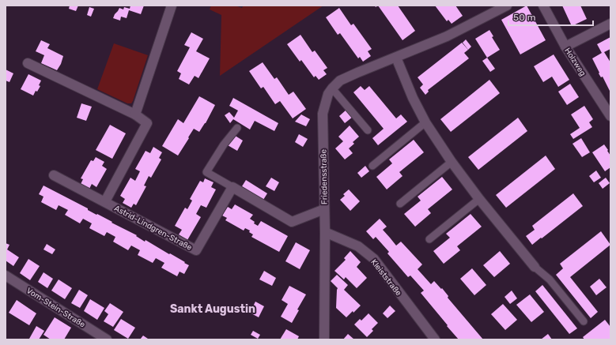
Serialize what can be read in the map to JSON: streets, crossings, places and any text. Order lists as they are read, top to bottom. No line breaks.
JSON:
{"streets":{"street":["Holzweg","Friedensstraße","Astrid-Lindgren-Straße","Kleiststraße","Vom-Stein-Straße"]},"crossings":[["Friedensstraße","Kleiststraße"]],"districts":["Sankt Augustin"],"scale_bar":"50 m"}
